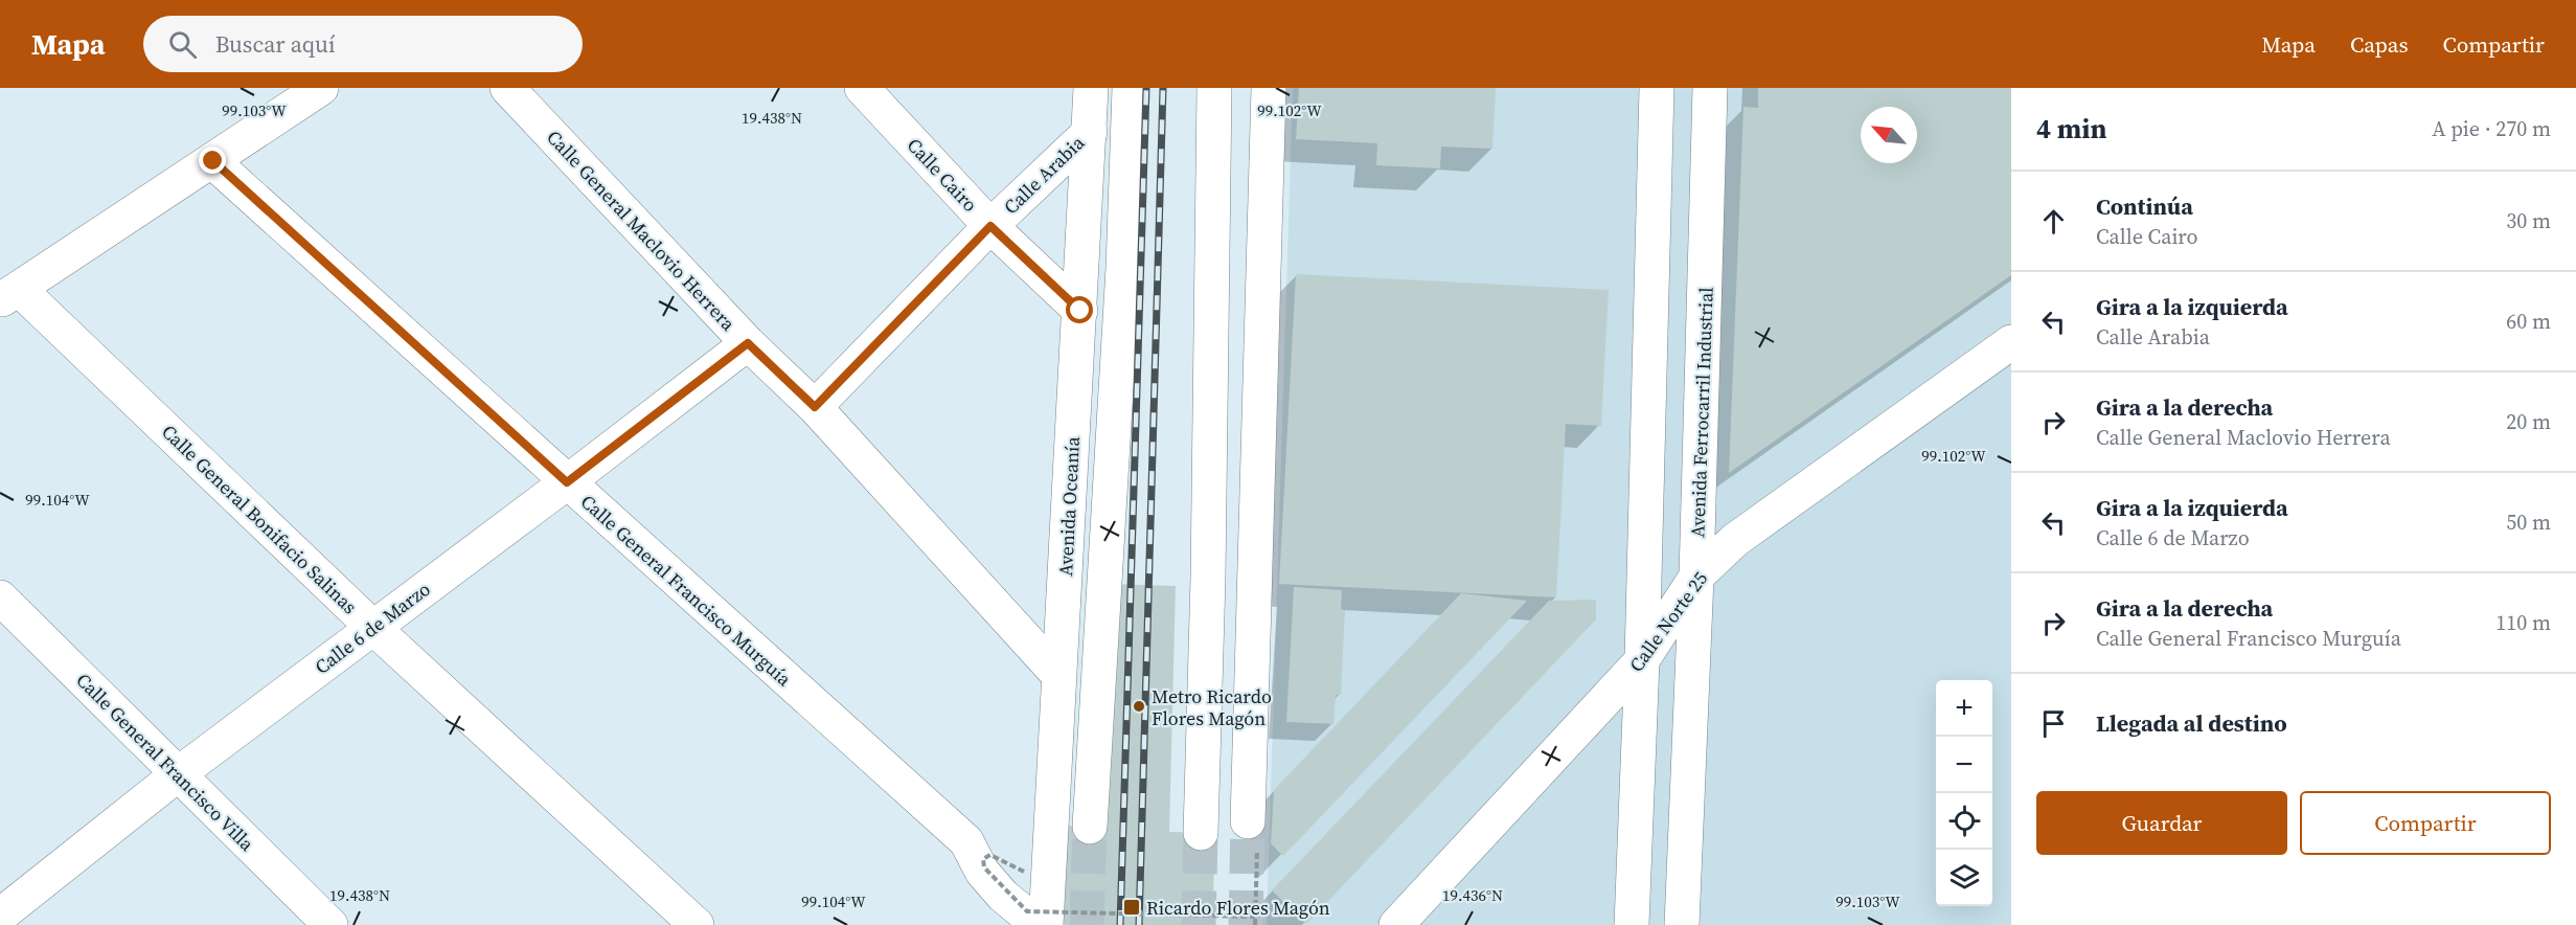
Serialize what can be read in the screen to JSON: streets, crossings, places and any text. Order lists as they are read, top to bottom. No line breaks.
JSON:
{"streets":{"main road":["Calle Cairo","Calle Arabia","Calle General Maclovio Herrera","Avenida Ferrocarril Industrial","Avenida Oceanía","Calle General Bonifacio Salinas","Calle General Francisco Murguía","Calle Norte 25","Calle 6 de Marzo","Calle General Francisco Villa"]},"crossings":[["Calle Cairo","Calle Arabia"],["Calle Cairo","Avenida Oceanía"],["Calle Arabia","Calle General Maclovio Herrera"],["Calle Arabia","Avenida Oceanía"],["Calle General Maclovio Herrera","Avenida Oceanía"],["Calle General Maclovio Herrera","Calle 6 de Marzo"],["Avenida Ferrocarril Industrial","Calle Norte 25"],["Calle General Bonifacio Salinas","Calle 6 de Marzo"],["Calle General Francisco Murguía","Calle 6 de Marzo"],["Calle 6 de Marzo","Calle General Francisco Villa"]],"places":{"other":["Metro Ricardo Flores Magón"],"transit":["Ricardo Flores Magón"]},"north":"top left","page":{"header":"Mapa","search":"Buscar aquí","nav":["Mapa","Capas","Compartir"],"heading":["4 min","A pie · 270 m"],"list":[["Continúa","Calle Cairo","30 m"],["Gira a la izquierda","Calle Arabia","60 m"],["Gira a la derecha","Calle General Maclovio Herrera","20 m"],["Gira a la izquierda","Calle 6 de Marzo","50 m"],["Gira a la derecha","Calle General Francisco Murguía","110 m"],"Llegada al destino"],"map_buttons":["+","−"],"buttons":["Guardar","Compartir"]},"coordinates":["99.102°W","99.103°W","19.438°N","99.104°W","19.436°N"]}
